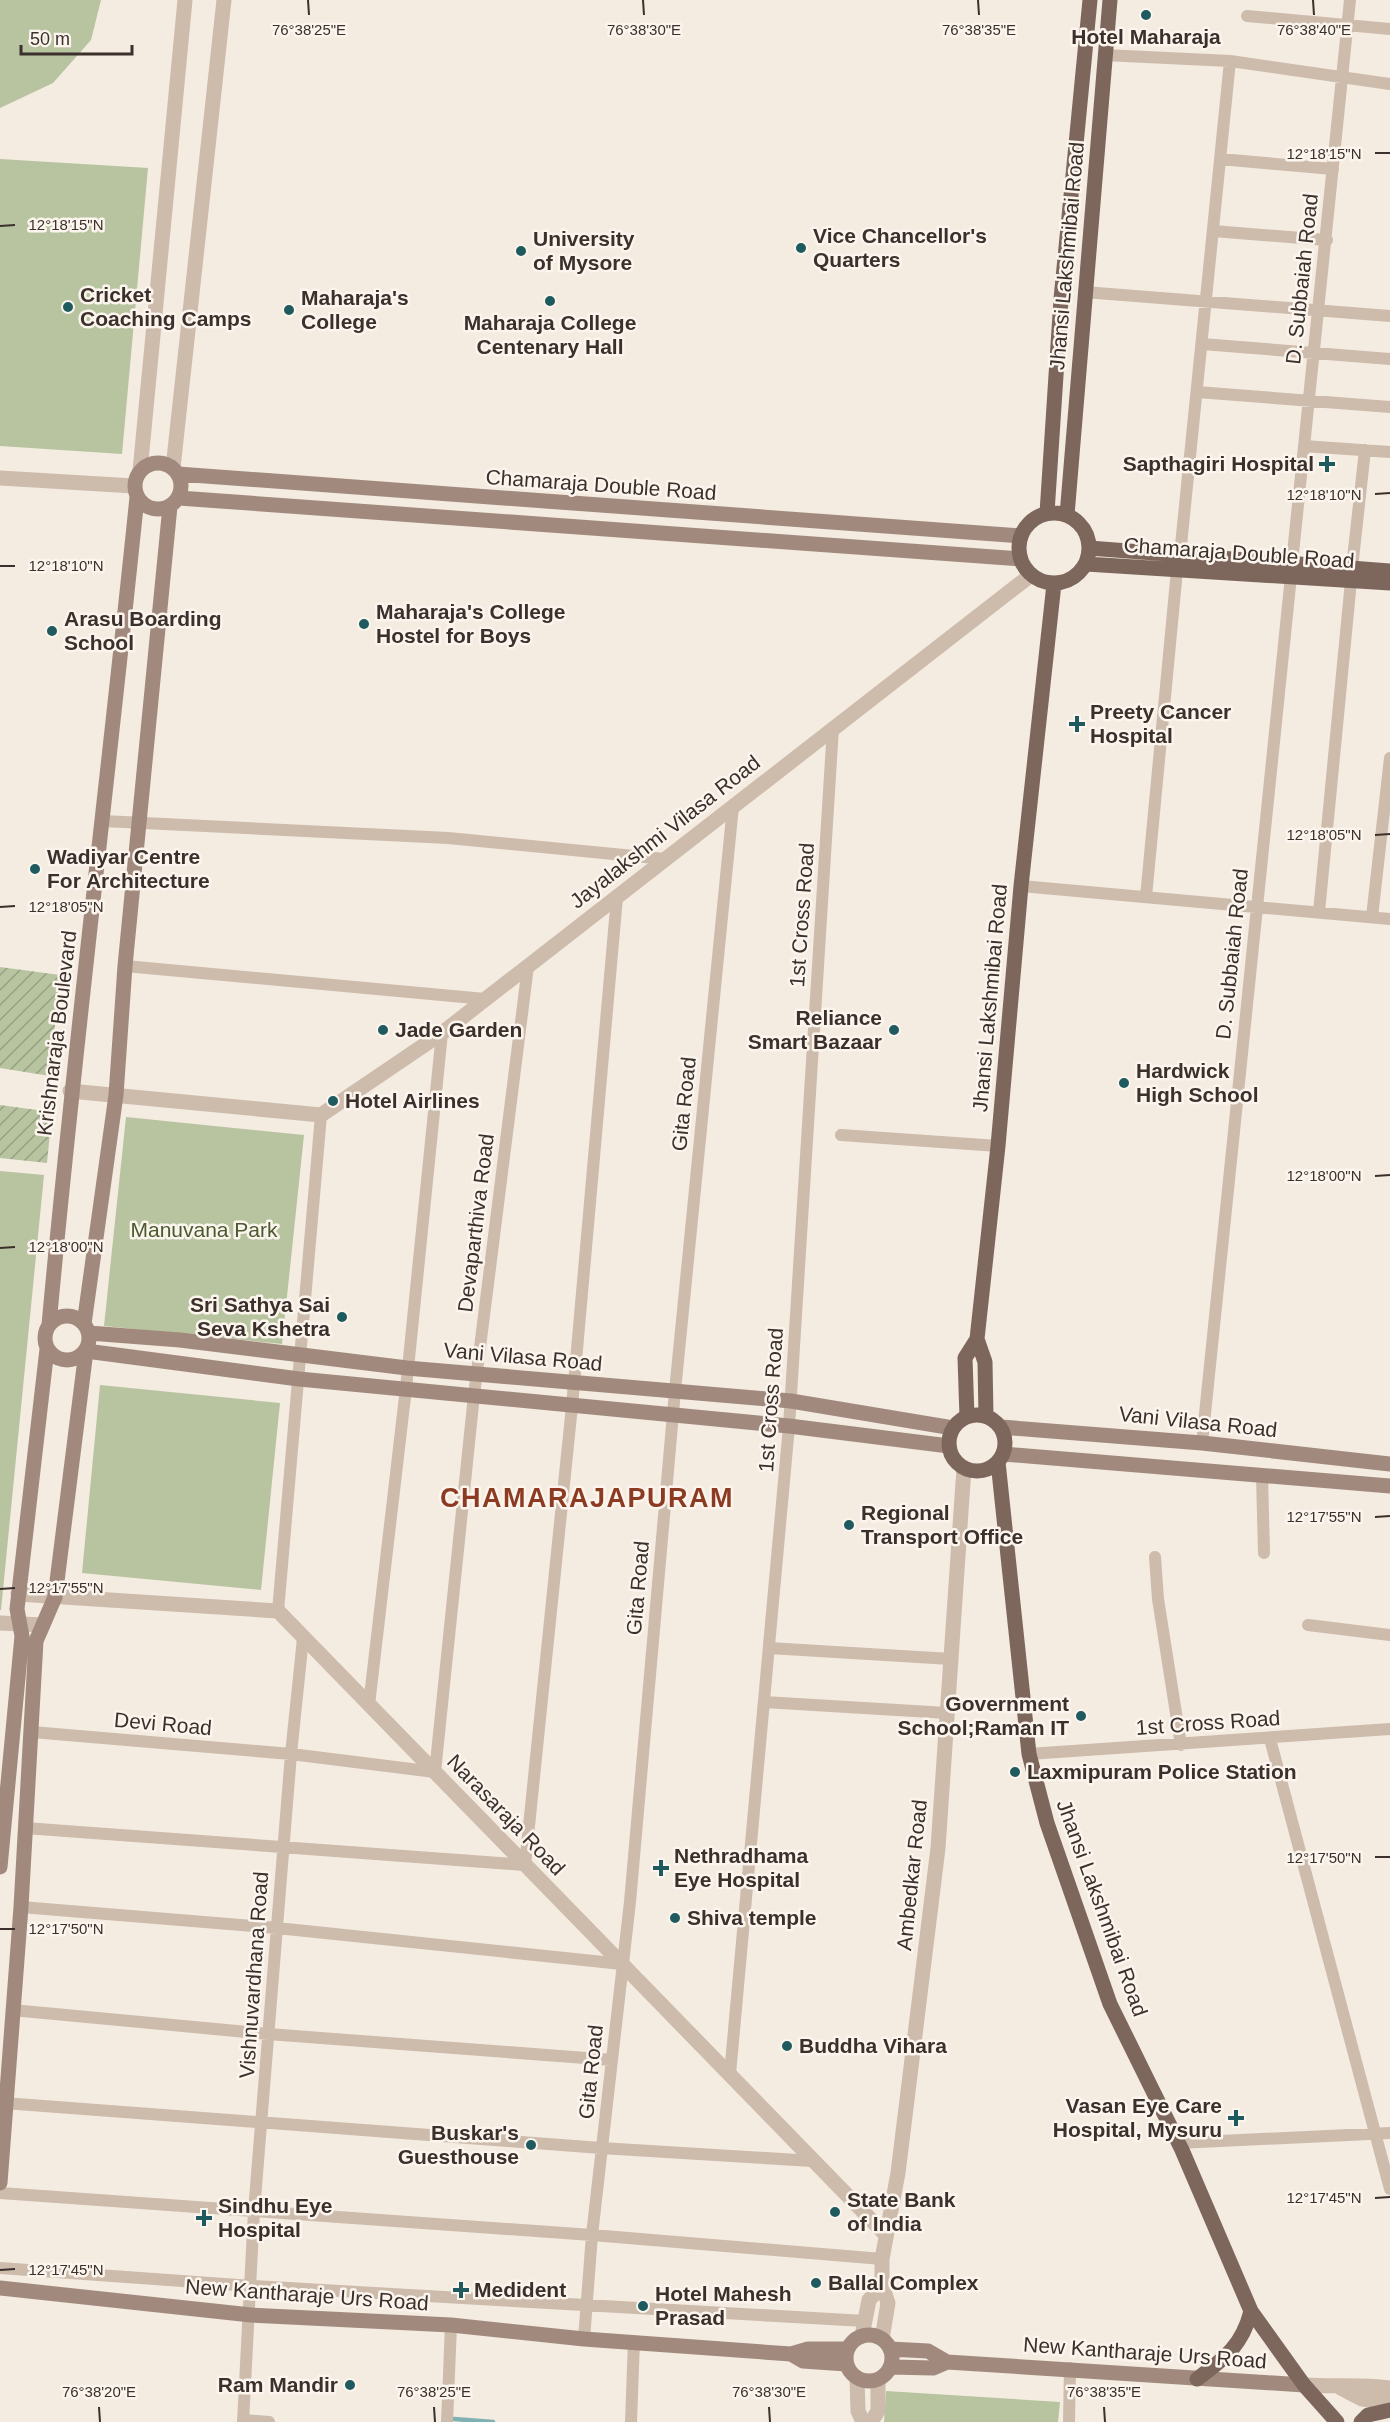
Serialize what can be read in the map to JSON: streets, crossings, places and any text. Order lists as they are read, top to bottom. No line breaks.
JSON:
{"streets":{"main road":["Jhansi Lakshmibai Road","Chamaraja Double Road","Krishnaraja Boulevard","Vani Vilasa Road","New Kantharaje Urs Road"],"street":["D. Subbaiah Road","Jayalakshmi Vilasa Road","1st Cross Road","Gita Road","Devaparthiva Road","Devi Road","Narasaraja Road","Ambedkar Road","Vishnuvardhana Road"]},"crossings":[["Jhansi Lakshmibai Road","Chamaraja Double Road"],["Jhansi Lakshmibai Road","Jayalakshmi Vilasa Road"],["Jhansi Lakshmibai Road","1st Cross Road"],["Jhansi Lakshmibai Road","Vani Vilasa Road"],["Jhansi Lakshmibai Road","Ambedkar Road"],["Jhansi Lakshmibai Road","New Kantharaje Urs Road"],["D. Subbaiah Road","Chamaraja Double Road"],["D. Subbaiah Road","Vani Vilasa Road"],["Chamaraja Double Road","Jayalakshmi Vilasa Road"],["Chamaraja Double Road","Krishnaraja Boulevard"],["Jayalakshmi Vilasa Road","1st Cross Road"],["Jayalakshmi Vilasa Road","Gita Road"],["Jayalakshmi Vilasa Road","Devaparthiva Road"],["1st Cross Road","Vani Vilasa Road"],["1st Cross Road","Narasaraja Road"],["Krishnaraja Boulevard","Vani Vilasa Road"],["Gita Road","Vani Vilasa Road"],["Gita Road","Narasaraja Road"],["Gita Road","New Kantharaje Urs Road"],["Devaparthiva Road","Vani Vilasa Road"],["Devaparthiva Road","Devi Road"],["Devaparthiva Road","Narasaraja Road"],["Vani Vilasa Road","Ambedkar Road"],["Devi Road","Narasaraja Road"],["Devi Road","Vishnuvardhana Road"],["Narasaraja Road","Ambedkar Road"],["Narasaraja Road","Vishnuvardhana Road"],["Ambedkar Road","New Kantharaje Urs Road"],["Vishnuvardhana Road","New Kantharaje Urs Road"]],"districts":["CHAMARAJAPURAM"],"parks":["Manuvana Park"],"places":{"other":["Hotel Maharaja","Vice Chancellor's Quarters","University of Mysore","Maharaja College Centenary Hall","Cricket Coaching Camps","Maharaja's College","Maharaja's College Hostel for Boys","Arasu Boarding School","Wadiyar Centre For Architecture","Jade Garden","Reliance Smart Bazaar","Hardwick High School","Hotel Airlines","Sri Sathya Sai Seva Kshetra","Regional Transport Office","Government School;Raman IT","Laxmipuram Police Station","Shiva temple","Buddha Vihara","Buskar's Guesthouse","State Bank of India","Ballal Complex","Hotel Mahesh Prasad","Ram Mandir"],"health":["Sapthagiri Hospital","Preety Cancer Hospital","Nethradhama Eye Hospital","Vasan Eye Care Hospital, Mysuru","Sindhu Eye Hospital","Medident"]},"scale_bar":"50 m","coordinates":["76°38'40\"E","76°38'25\"E","76°38'30\"E","76°38'35\"E","12°18'15\"N","12°18'10\"N","12°18'05\"N","12°18'00\"N","12°17'55\"N","12°17'50\"N","12°17'45\"N","76°38'20\"E"]}
